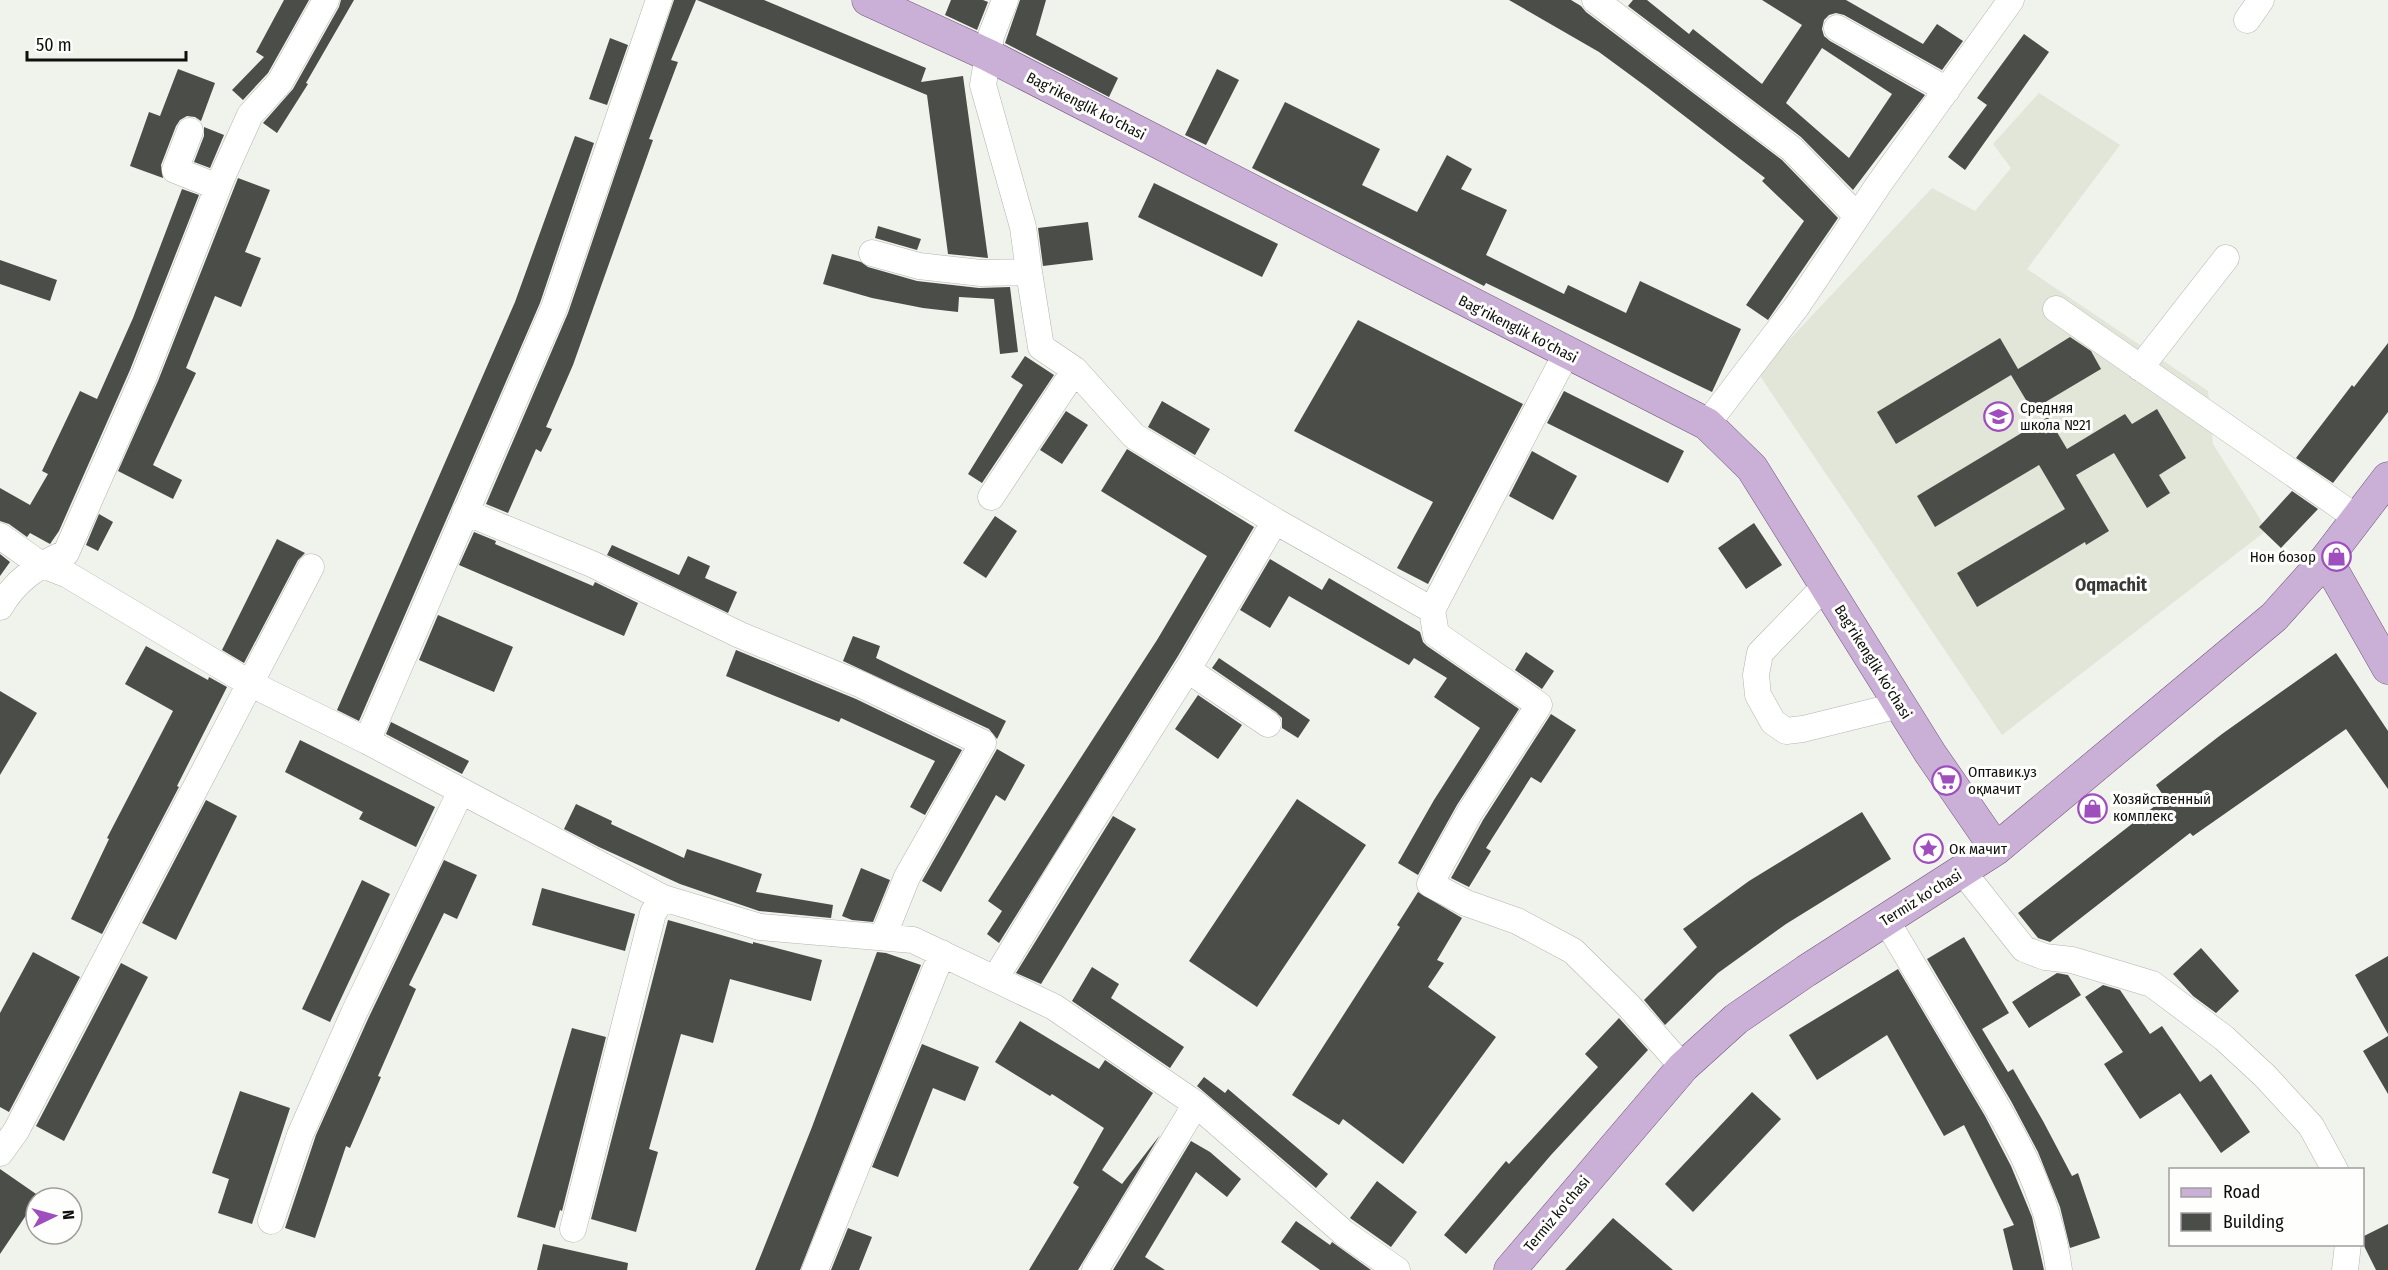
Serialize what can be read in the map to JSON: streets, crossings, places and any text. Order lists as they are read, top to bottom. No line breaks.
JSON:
{"streets":{"main road":["Bag'rikenglik ko'chasi","Termiz ko'chasi"]},"crossings":[["Bag'rikenglik ko'chasi","Termiz ko'chasi"]],"districts":["Oqmachit"],"places":{"school or university":["Средняя школа №21"],"shop":["Нон бозор","Хозяйственный комплекс"],"supermarket":["Оптавик.уз оқмачит"],"place":["Ок мачит"]},"legend":["Road","Building"],"scale_bar":"50 m","north":"right"}
